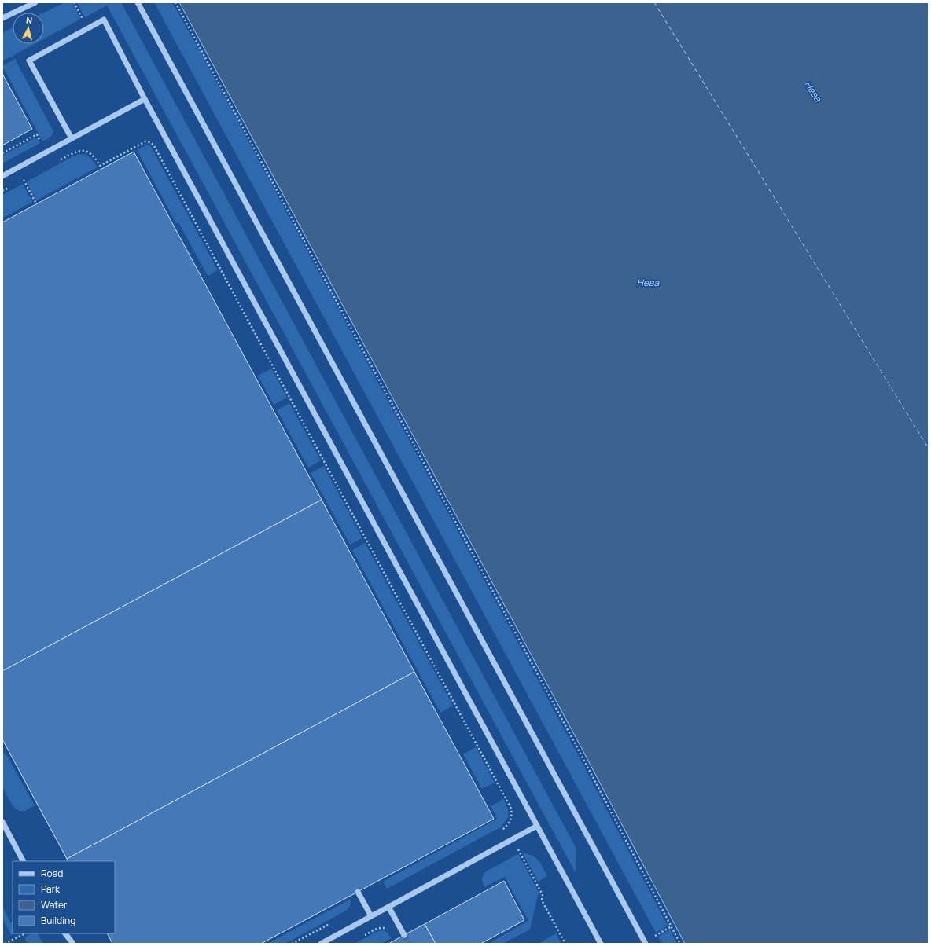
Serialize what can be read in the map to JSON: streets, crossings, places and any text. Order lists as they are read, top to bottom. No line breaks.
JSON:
{"water":["Нева"],"legend":["Road","Park","Water","Building"],"north":"top"}
